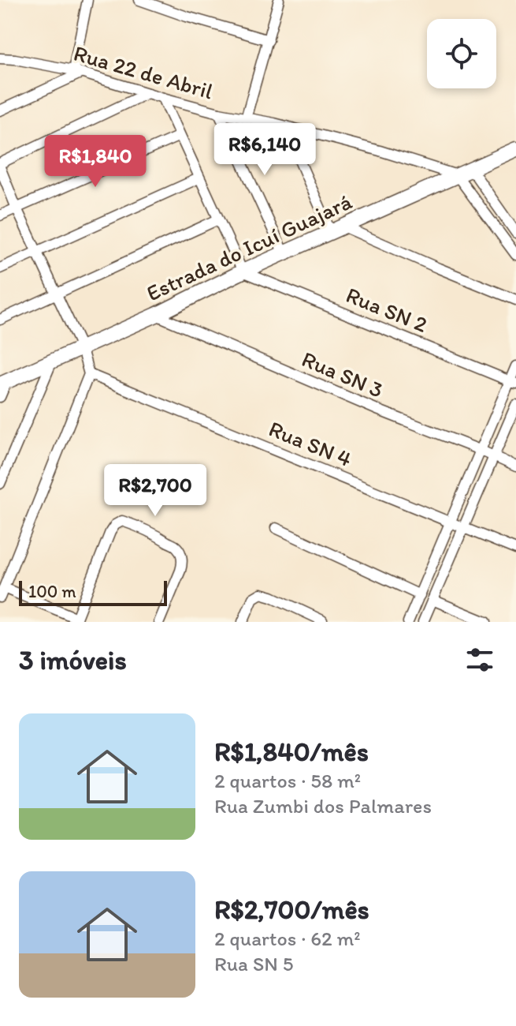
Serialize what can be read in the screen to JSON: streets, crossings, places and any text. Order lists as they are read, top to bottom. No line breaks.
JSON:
{"streets":{"street":["Rua 22 de Abril","Estrada do Icuí Guajará","Rua SN 2","Rua SN 3","Rua SN 4"]},"crossings":[["Rua 22 de Abril","Estrada do Icuí Guajará"],["Estrada do Icuí Guajará","Rua SN 2"],["Estrada do Icuí Guajará","Rua SN 3"]],"scale_bar":"100 m","page":{"price":["R$6,140","R$1,840","R$2,700"],"scale":"100 m","heading":"3 imóveis","list":[{"name":"R$1,840/mês","note":"2 quartos · 58 m² · Rua Zumbi dos Palmares"},{"name":"R$2,700/mês","note":"2 quartos · 62 m² · Rua SN 5"}]}}
